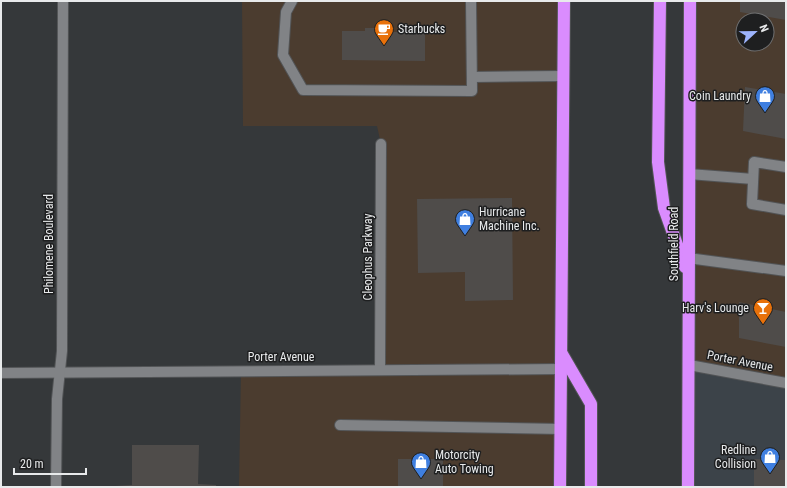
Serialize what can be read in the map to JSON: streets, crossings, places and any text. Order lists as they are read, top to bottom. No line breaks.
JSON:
{"streets":{"highway":["Southfield Road"],"street":["Philomene Boulevard","Cleophus Parkway","Porter Avenue"]},"crossings":[["Philomene Boulevard","Porter Avenue"],["Southfield Road","Porter Avenue"],["Cleophus Parkway","Porter Avenue"]],"places":{"cafe":["Starbucks"],"shop":["Coin Laundry","Hurricane Machine Inc.","Redline Collision","Motorcity Auto Towing"],"bar":["Harv's Lounge"]},"scale_bar":"20 m","north":"right"}
